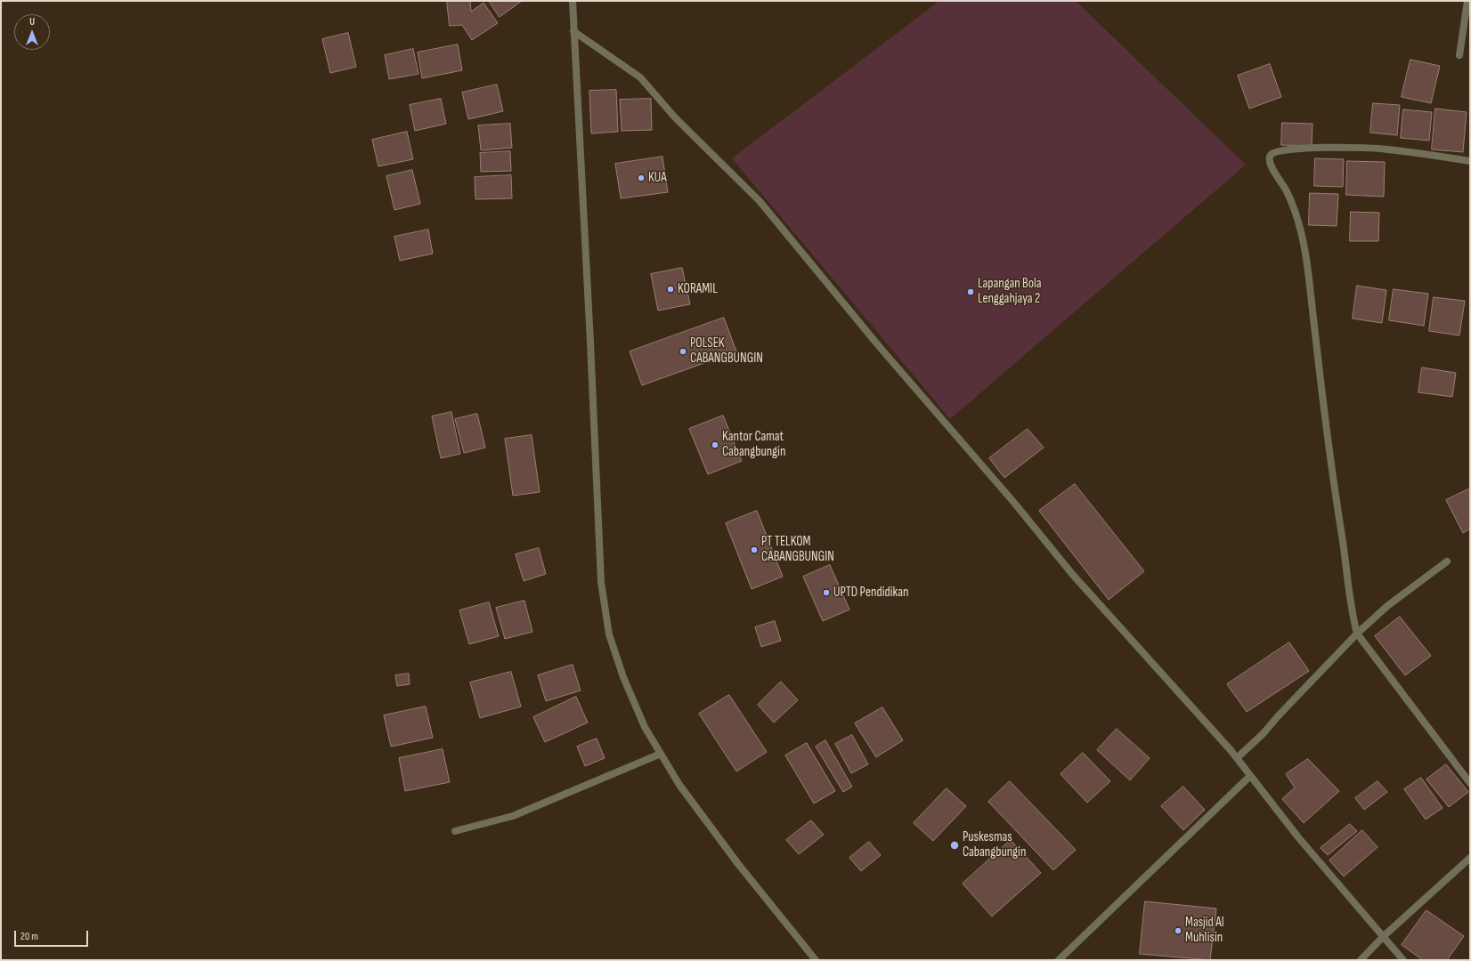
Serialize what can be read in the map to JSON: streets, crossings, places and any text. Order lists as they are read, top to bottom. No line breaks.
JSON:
{"places":["KUA","KORAMIL","Lapangan Bola Lenggahjaya 2","POLSEK CABANGBUNGIN","Kantor Camat Cabangbungin","PT TELKOM CABANGBUNGIN","UPTD Pendidikan","Puskesmas Cabangbungin","Masjid Al Muhlisin"],"scale_bar":"20 m","north":"top"}
